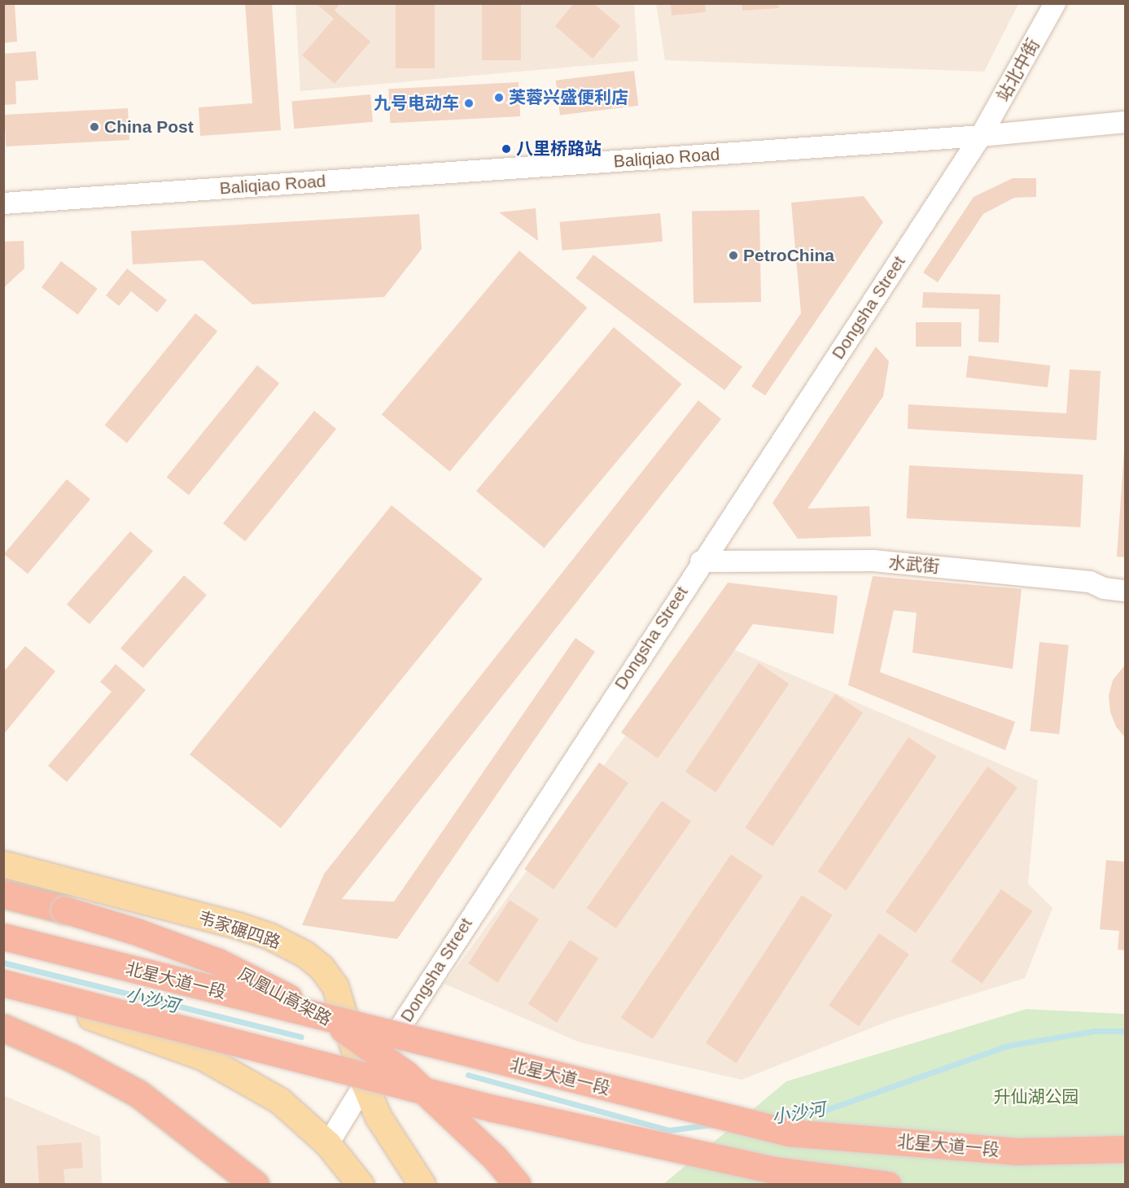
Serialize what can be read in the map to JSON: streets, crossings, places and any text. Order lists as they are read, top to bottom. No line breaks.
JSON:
{"streets":{"highway":["北星大道一段","凤凰山高架路"],"main road":["韦家碾四路"],"street":["站北中街","Baliqiao Road","Dongsha Street","水武街"]},"crossings":[["站北中街","Baliqiao Road"],["站北中街","Dongsha Street"],["Baliqiao Road","Dongsha Street"],["Dongsha Street","水武街"],["Dongsha Street","韦家碾四路"]],"water":["小沙河"],"parks":["升仙湖公园"],"places":["芙蓉兴盛便利店","九号电动车","China Post","八里桥路站","PetroChina"]}
